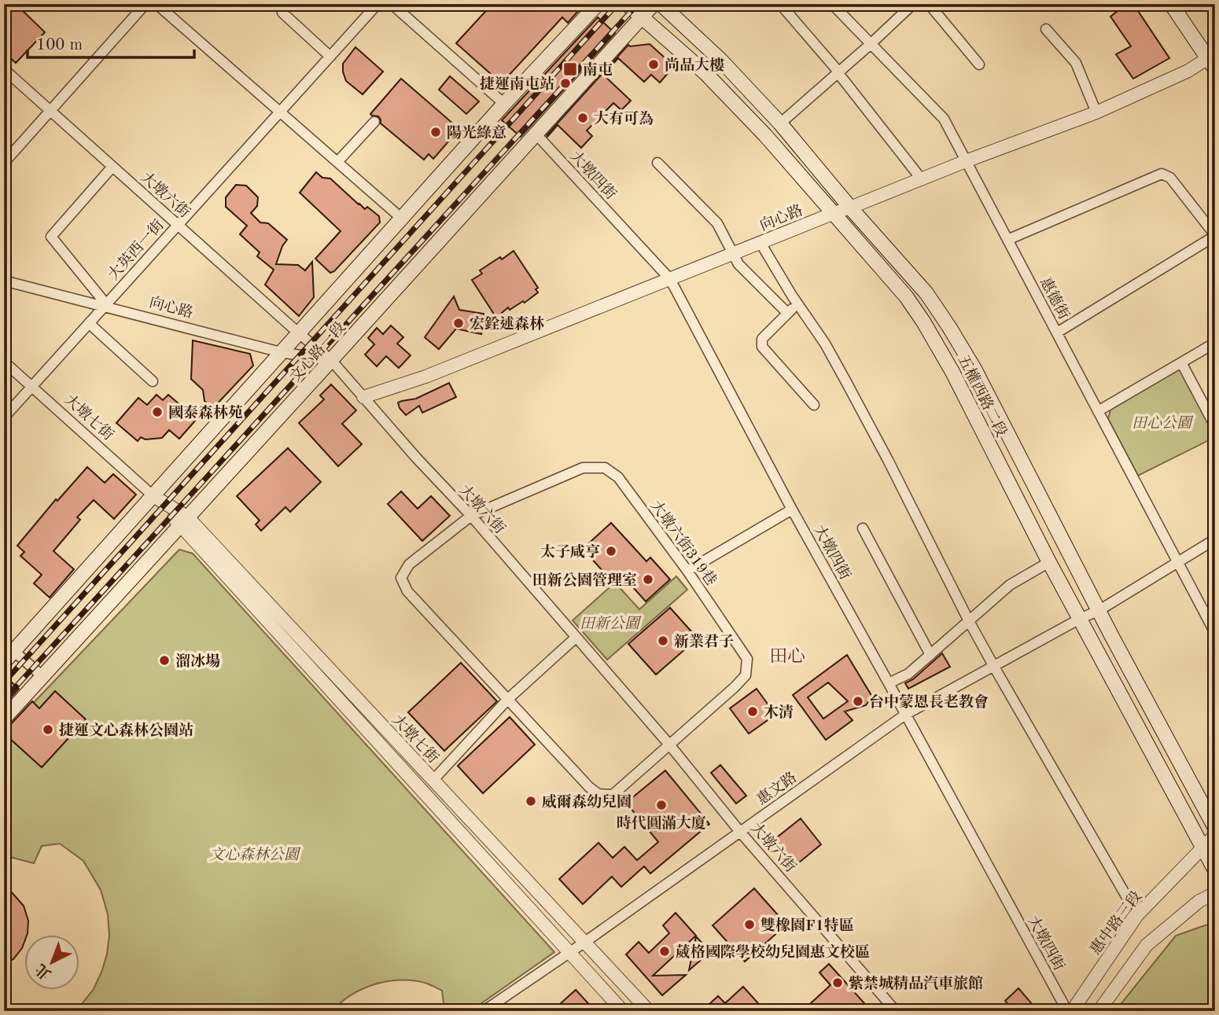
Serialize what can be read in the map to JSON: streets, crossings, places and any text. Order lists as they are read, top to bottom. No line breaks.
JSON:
{"streets":{"main road":["文心路一段","五權西路二段"],"street":["大墩四街","大墩六街","向心路","大英西一街","惠德街","大墩七街","大墩六街319巷","惠文路","惠中路三段"]},"crossings":[["大墩四街","向心路"],["大墩四街","文心路一段"],["大墩四街","惠文路"],["大墩六街","向心路"],["大墩六街","大英西一街"],["大墩六街","文心路一段"],["大墩六街","大墩六街319巷"],["大墩六街","惠文路"],["向心路","大英西一街"],["向心路","惠德街"],["向心路","文心路一段"],["向心路","五權西路二段"],["大英西一街","大墩七街"],["惠德街","惠文路"],["文心路一段","五權西路二段"],["文心路一段","大墩七街"],["五權西路二段","惠文路"],["五權西路二段","惠中路三段"],["大墩七街","惠文路"]],"districts":["田心"],"parks":["田心公園","田新公園","文心森林公園"],"places":{"other":["尚品大樓","捷運南屯站","大有可為","陽光綠意","宏銓述森林","國泰森林苑","太子咸亨","田新公園管理室","新業君子","溜冰場","台中蒙恩長老教會","木清","捷運文心森林公園站","威爾森幼兒園","時代圓滿大廈","雙橡園F1特區","葳格國際學校幼兒園惠文校區","紫禁城精品汽車旅館"],"transit":["南屯"]},"scale_bar":"100 m","north":"bottom left"}
